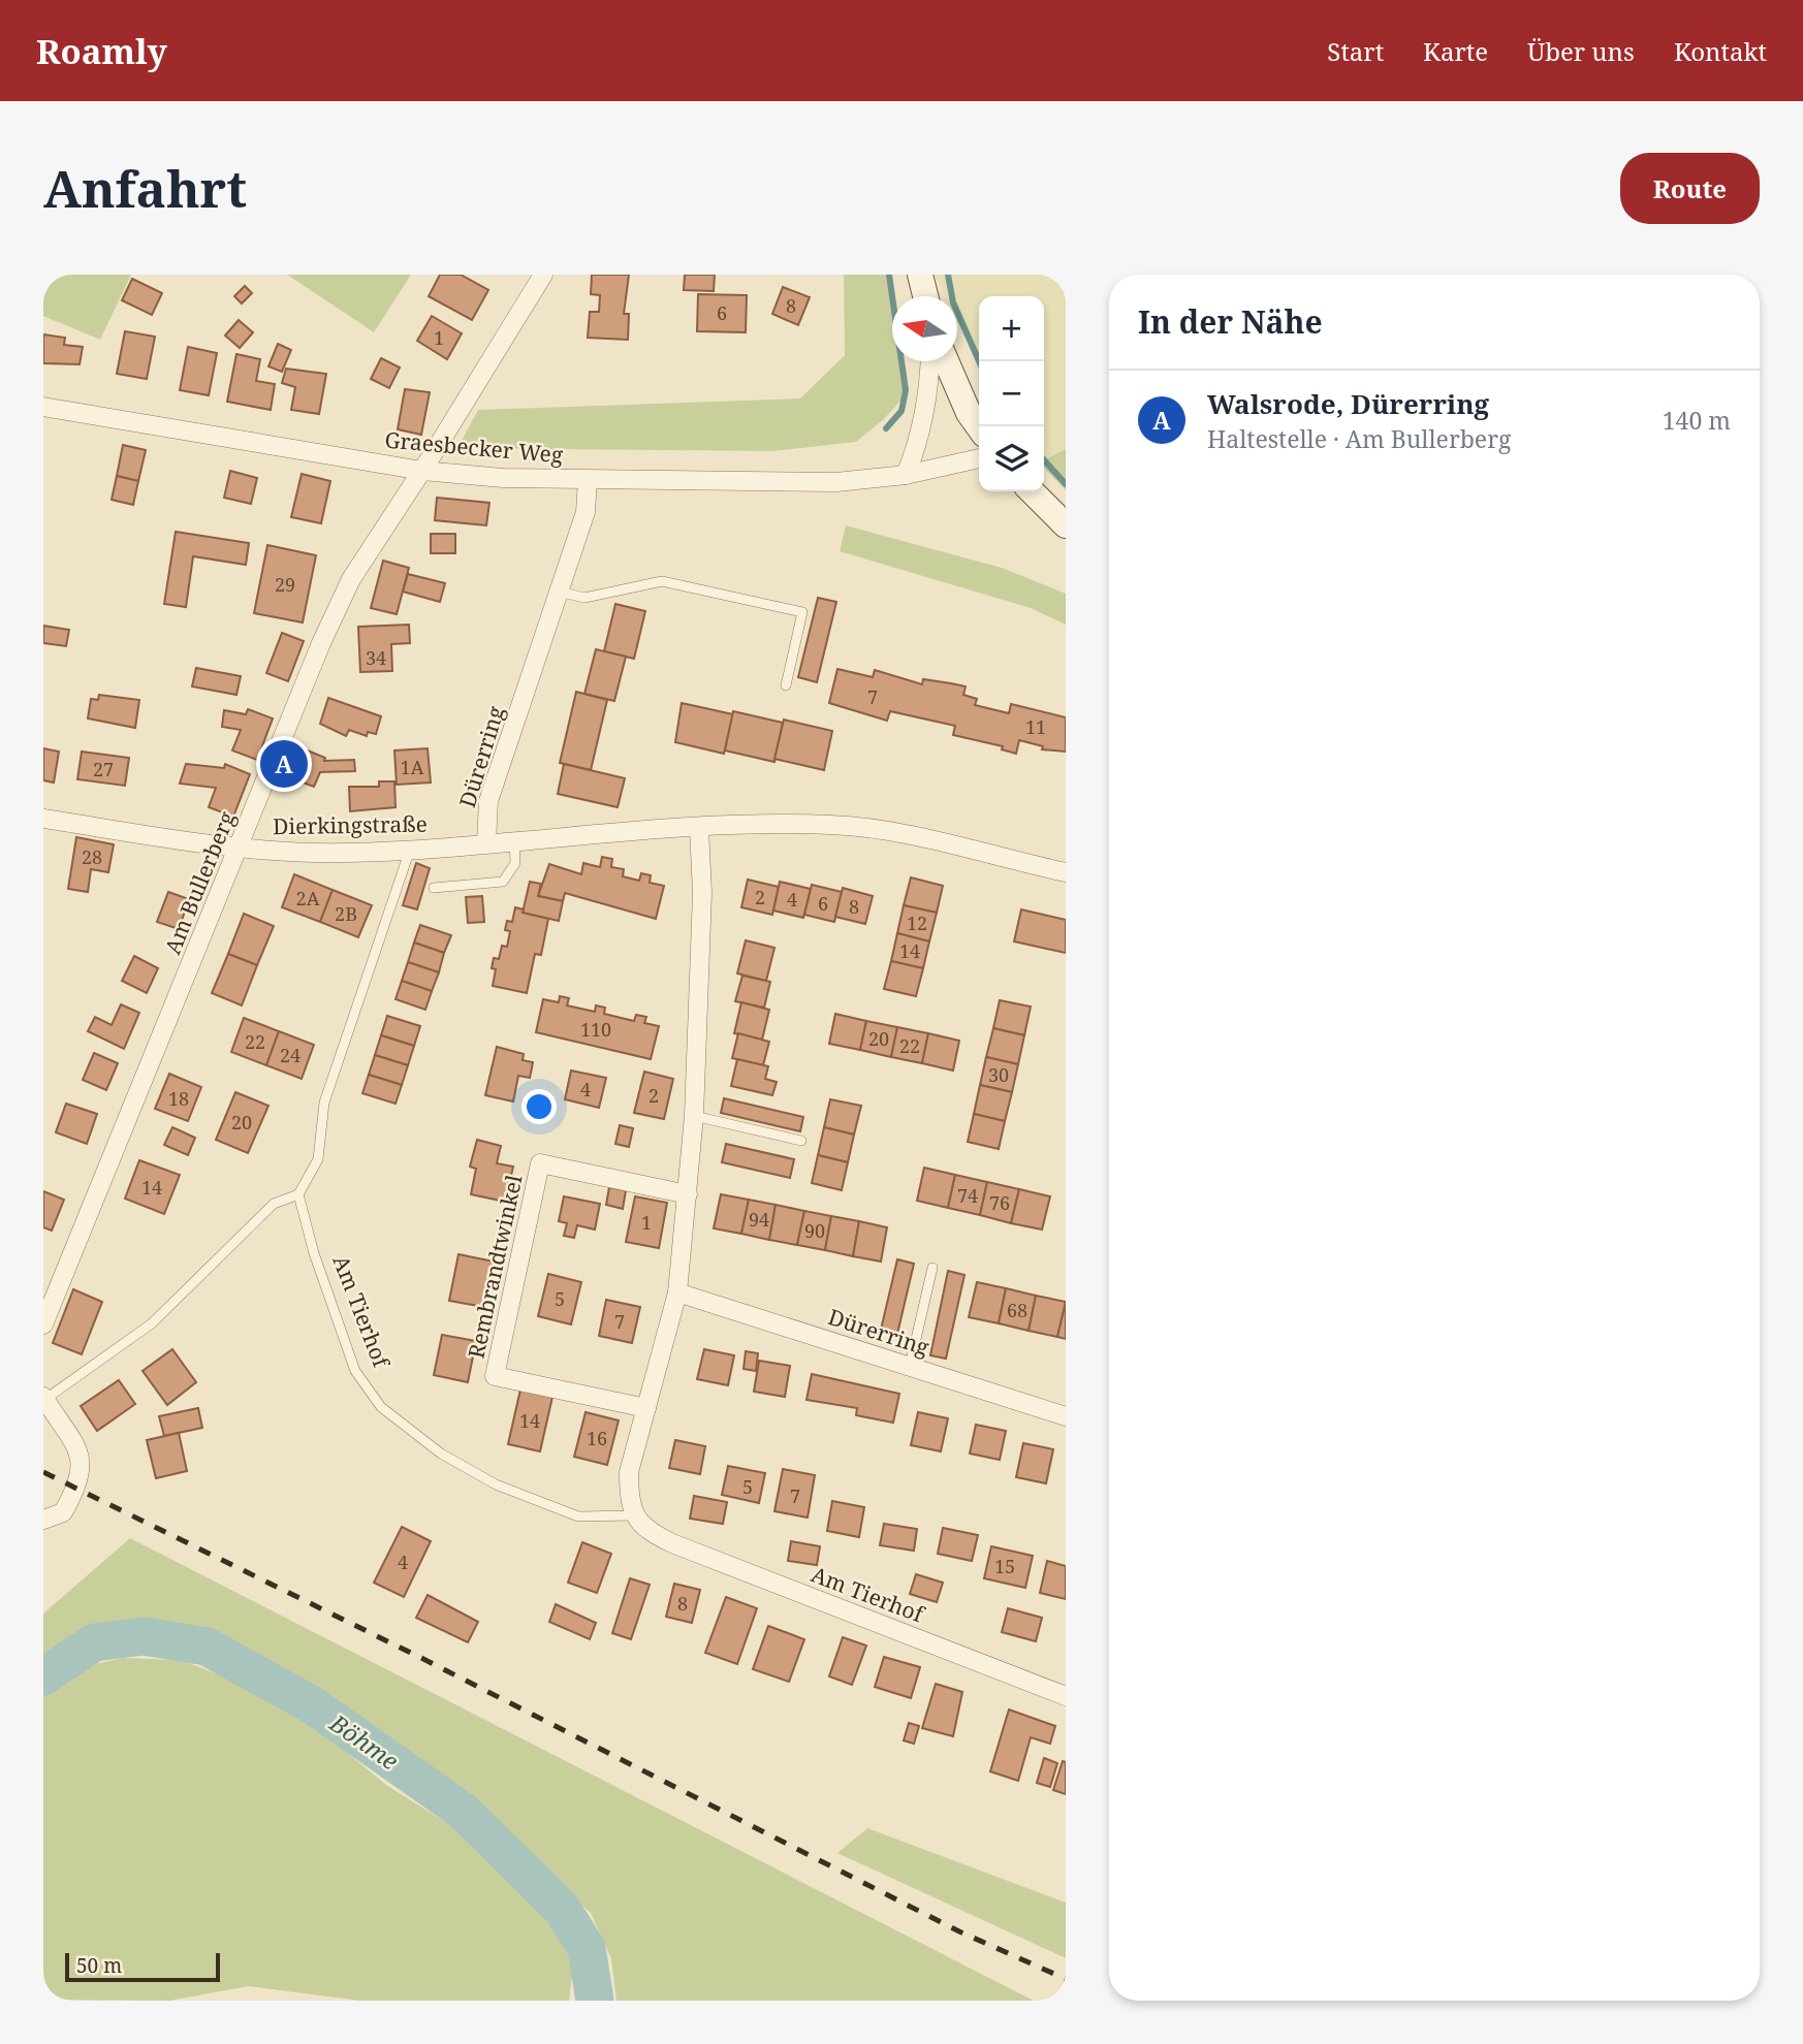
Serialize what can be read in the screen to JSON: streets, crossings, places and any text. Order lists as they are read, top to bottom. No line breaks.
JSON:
{"streets":{"street":["Graesbecker Weg","Dürerring","Dierkingstraße","Am Bullerberg","Rembrandtwinkel","Am Tierhof"]},"crossings":[["Graesbecker Weg","Dürerring"],["Graesbecker Weg","Am Bullerberg"],["Dürerring","Dierkingstraße"],["Dierkingstraße","Am Bullerberg"]],"water":["Böhme"],"house_numbers":["8","6","1","29","34","7","11","1A","27","28","2","2A","4","6","8","2B","12","14","110","20","22","22","24","30","4","2","18","20","14","74","76","94","1","90","5","68","7","14","16","5","7","4","15","8"],"scale_bar":"50 m","north":"left","page":{"header":"Roamly","nav":["Start","Karte","Über uns","Kontakt"],"buttons":"Route","title":"Anfahrt","heading":"In der Nähe","map_buttons":["+","−"],"list":[{"mark":"A","name":"Walsrode, Dürerring","note":"Haltestelle · Am Bullerberg","value":"140 m"}],"pins":"A","scale":"50 m"}}
